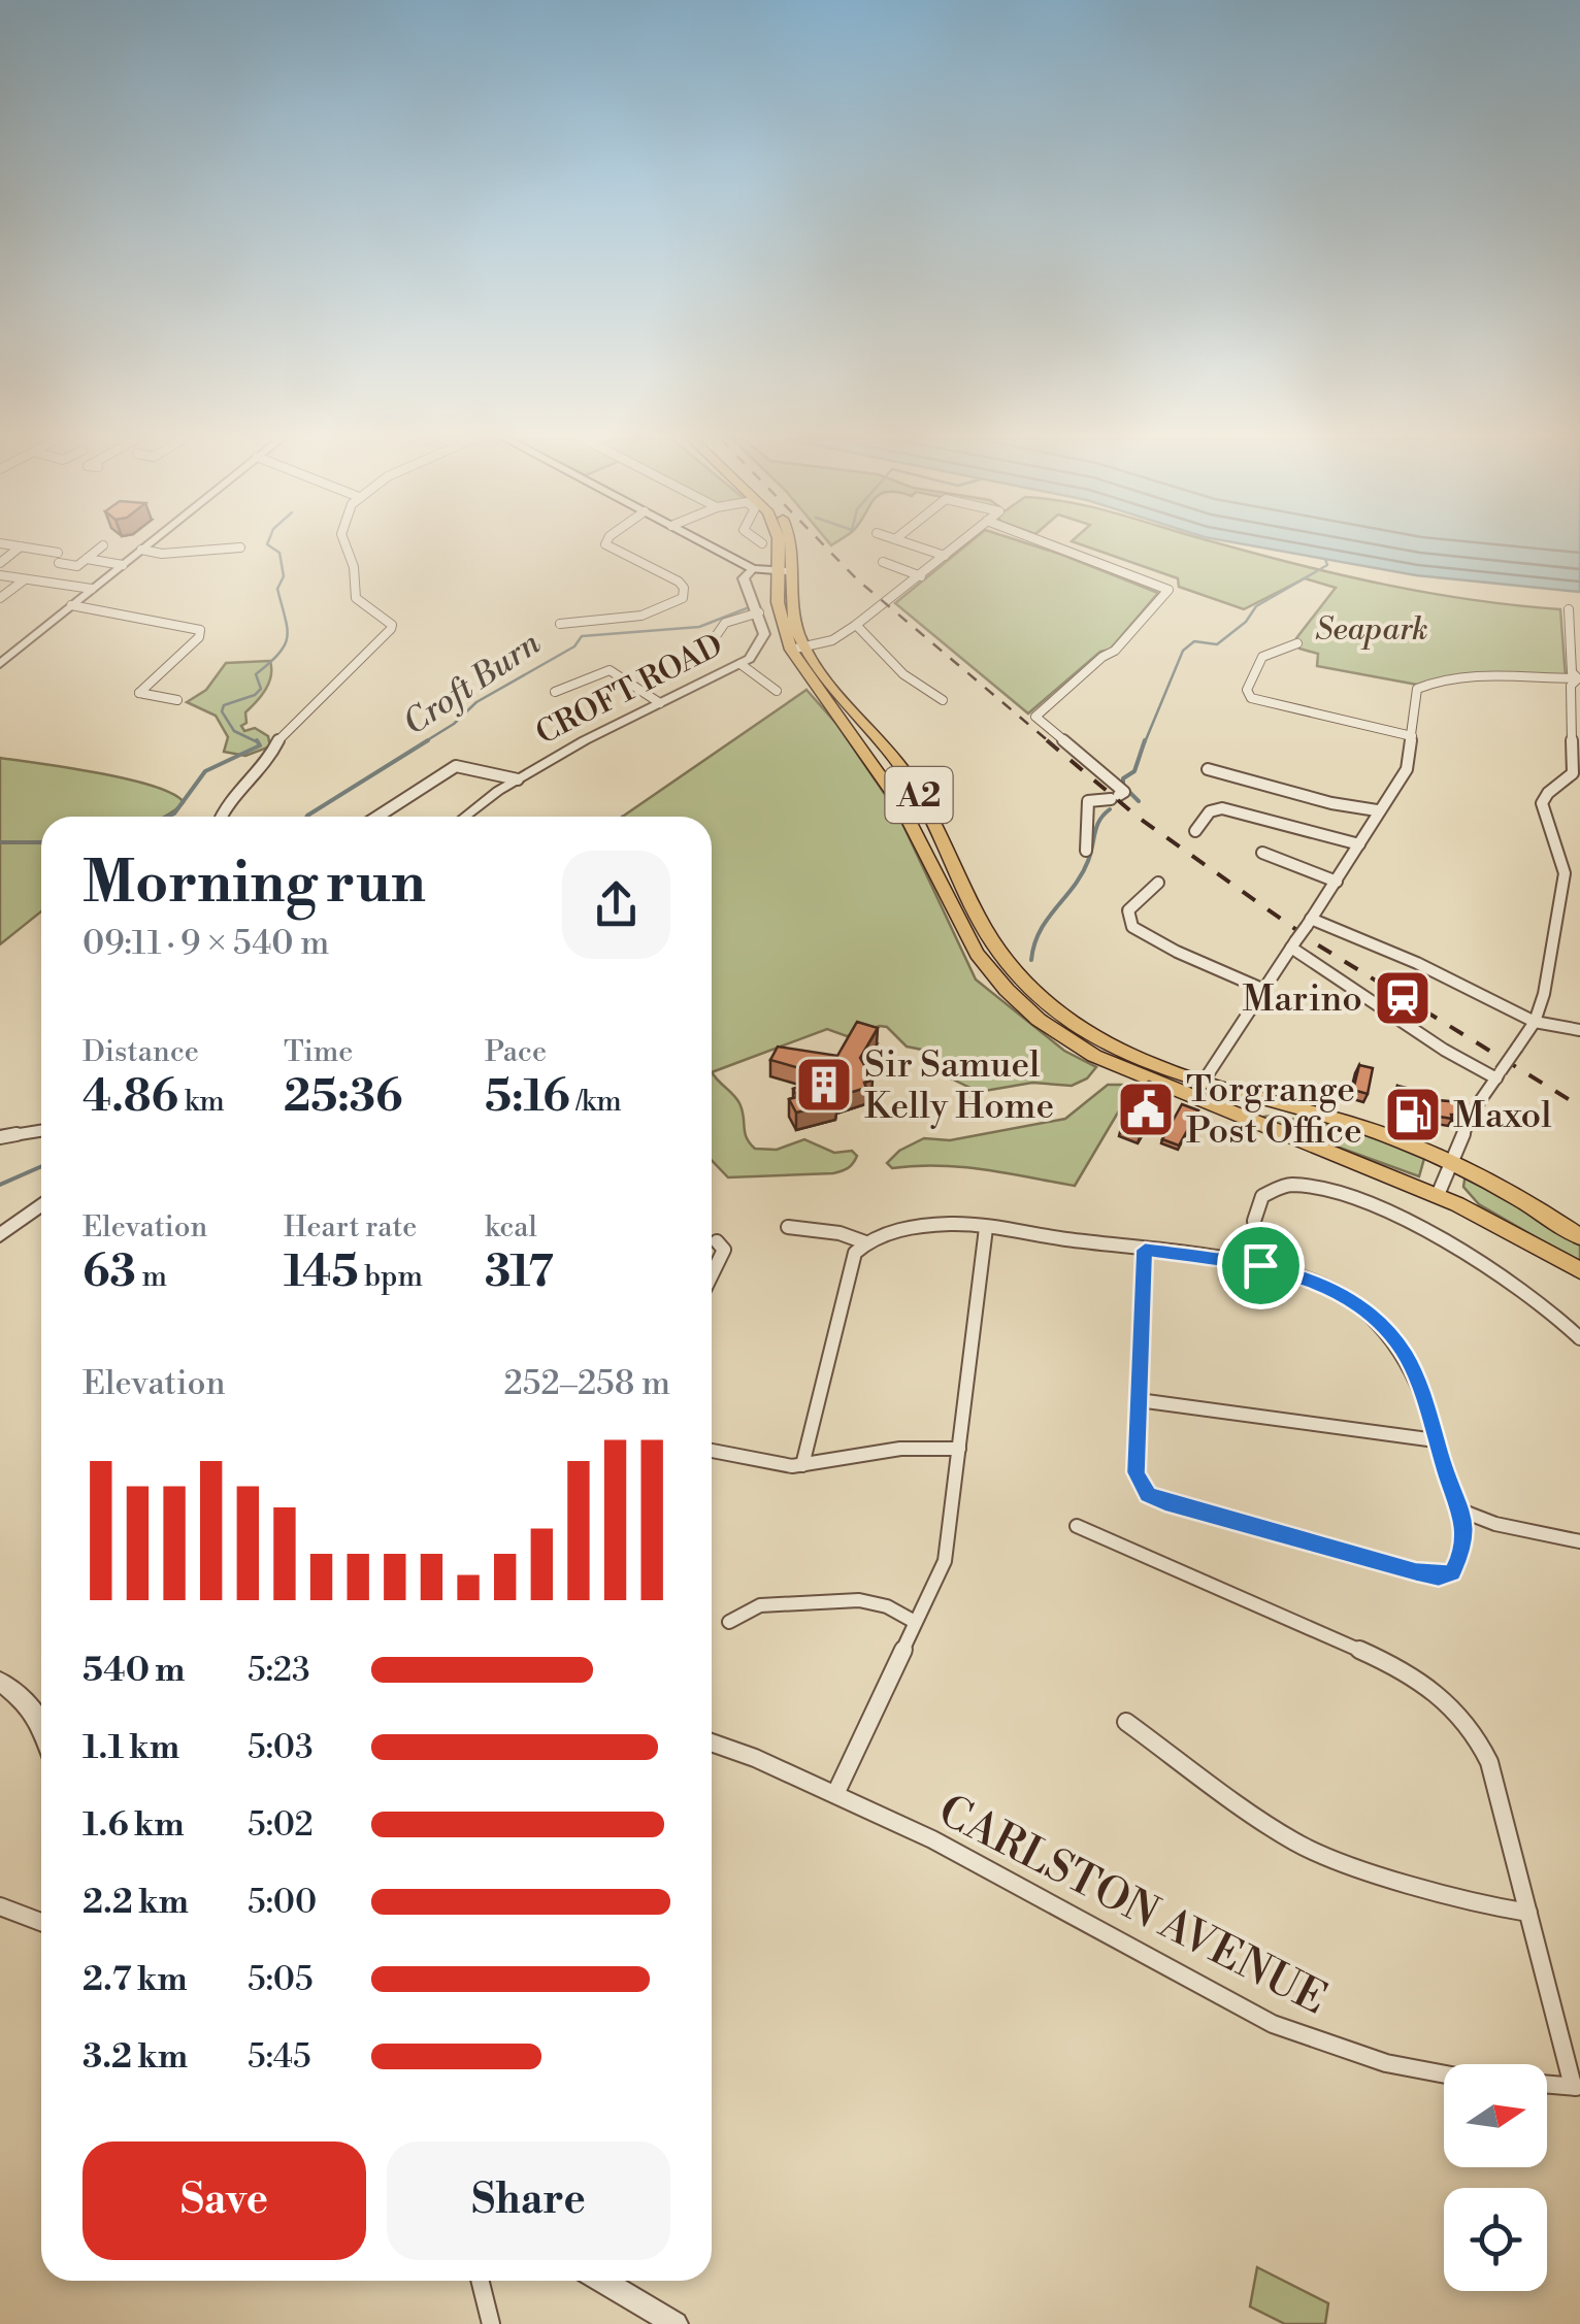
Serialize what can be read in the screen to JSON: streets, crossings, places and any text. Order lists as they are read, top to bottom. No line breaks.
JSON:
{"streets":{"highway":["A2"],"street":["CROFT ROAD","CARLSTON AVENUE"]},"water":["Croft Burn"],"parks":["Seapark"],"places":{"station":["Marino"],"building":["Sir Samuel Kelly Home"],"public building":["Torgrange Post Office"],"fuel station":["Maxol"]},"north":"right","page":{"heading":["Morning run","09:11 · 9 × 540 m"],"stats":[["Distance","4.86 km"],["Time","25:36"],["Pace","5:16 /km"],["Elevation","63 m"],["Heart rate","145 bpm"],["kcal","317"]],"chart":["Elevation","252–258 m"],"list":[{"name":"540 m","note":"5:23"},{"name":"1.1 km","note":"5:03"},{"name":"1.6 km","note":"5:02"},{"name":"2.2 km","note":"5:00"},{"name":"2.7 km","note":"5:05"},{"name":"3.2 km","note":"5:45"}],"buttons":["Save","Share"]}}
